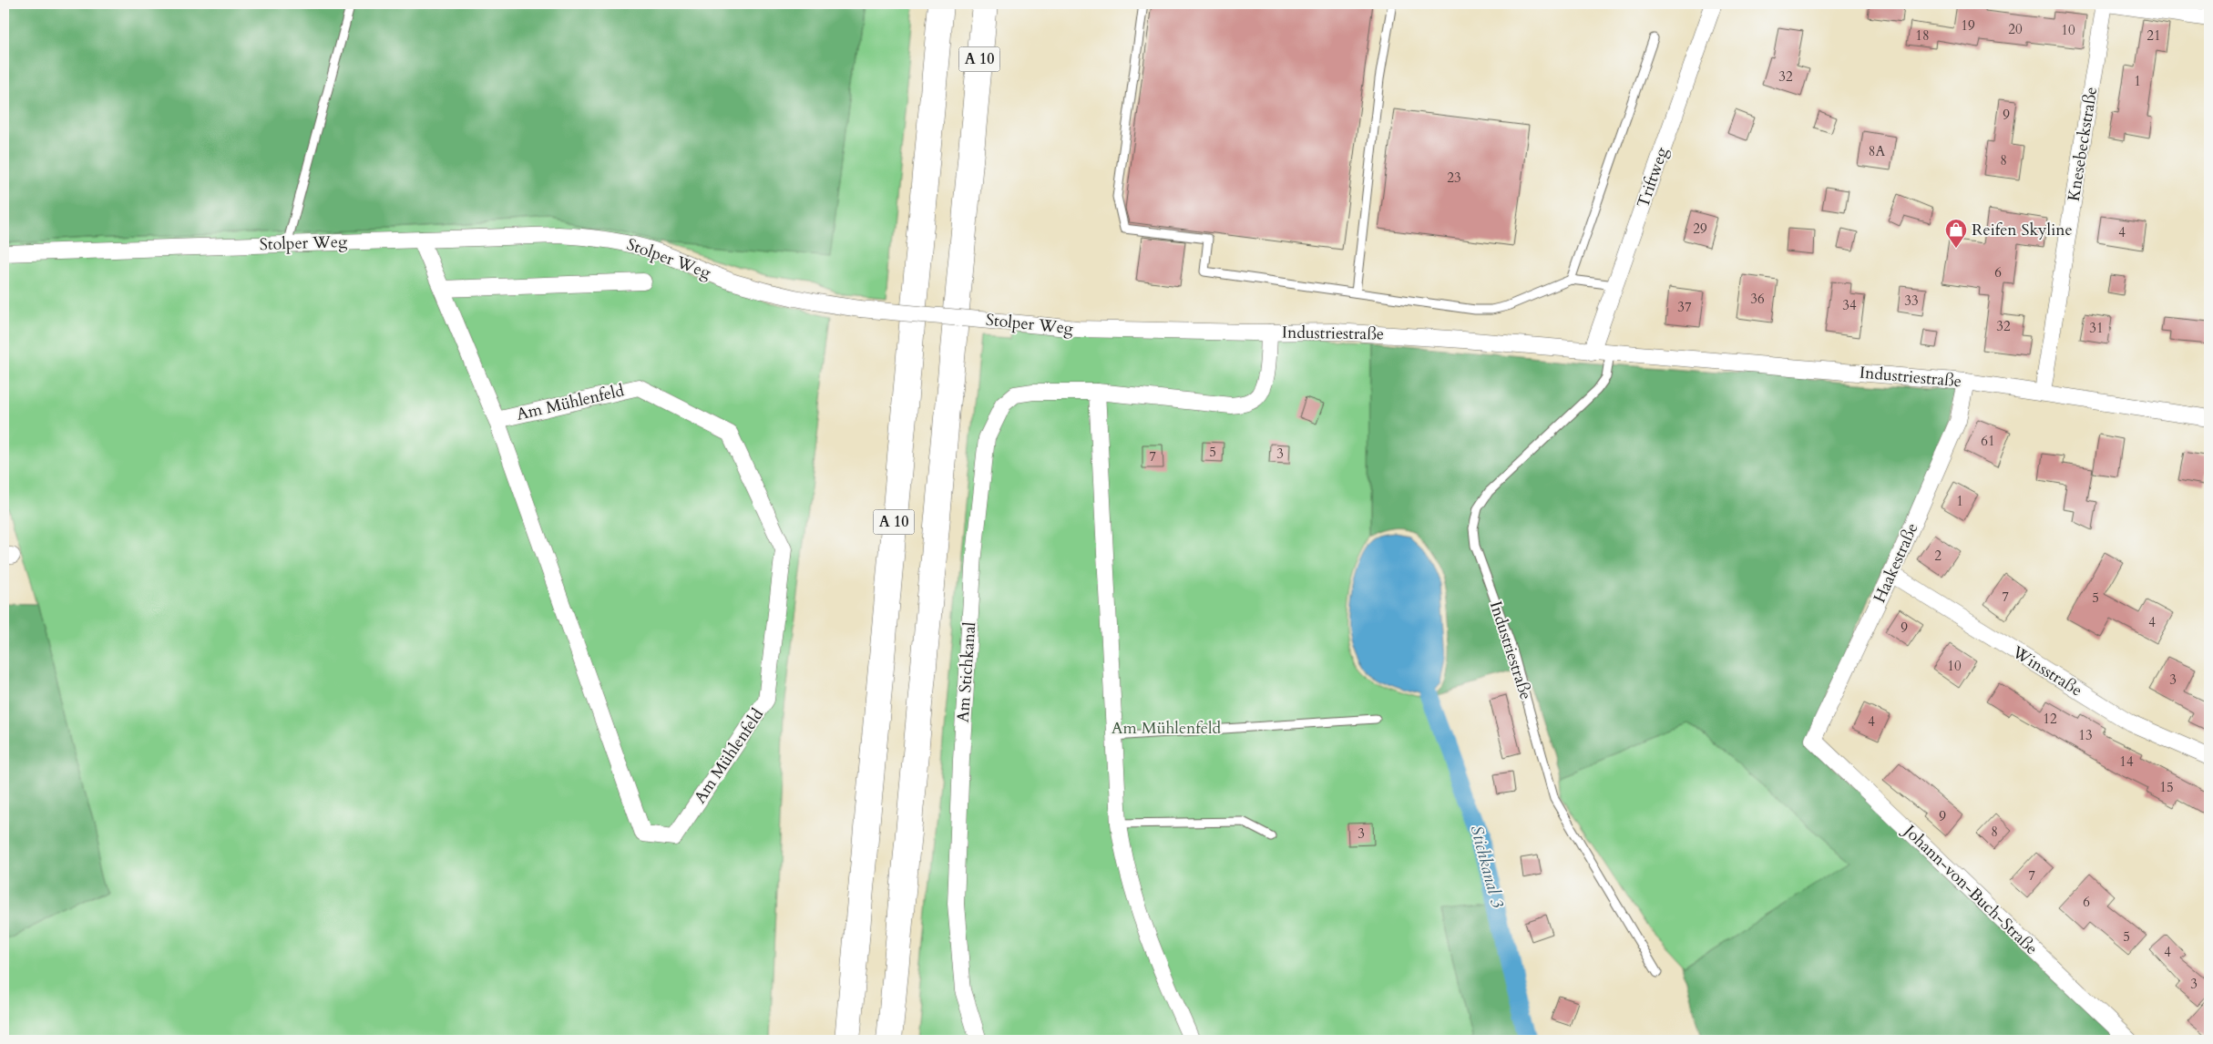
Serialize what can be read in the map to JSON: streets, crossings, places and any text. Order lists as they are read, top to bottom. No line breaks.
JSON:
{"streets":{"highway":["A 10"],"street":["Knesebeckstraße","Triftweg","Stolper Weg","Industriestraße","Am Mühlenfeld","Haakestraße","Winsstraße","Am Stichkanal","Johann-von-Buch-Straße"]},"crossings":[["Knesebeckstraße","Industriestraße"],["Triftweg","Industriestraße"],["Stolper Weg","Industriestraße"],["Stolper Weg","Am Mühlenfeld"],["Industriestraße","Haakestraße"],["Industriestraße","Am Stichkanal"],["Haakestraße","Winsstraße"],["Haakestraße","Johann-von-Buch-Straße"]],"water":["Stichkanal 3"],"parks":["Am Mühlenfeld"],"places":{"shop":["Reifen Skyline"]},"house_numbers":["19","20","10","18","21","32","1","9","8A","8","23","29","4","6","36","33","34","37","32","31","61","5","3","7","1","2","7","5","4","9","10","3","12","4","13","14","15","9","8","3","7","6","5","4","3"]}
